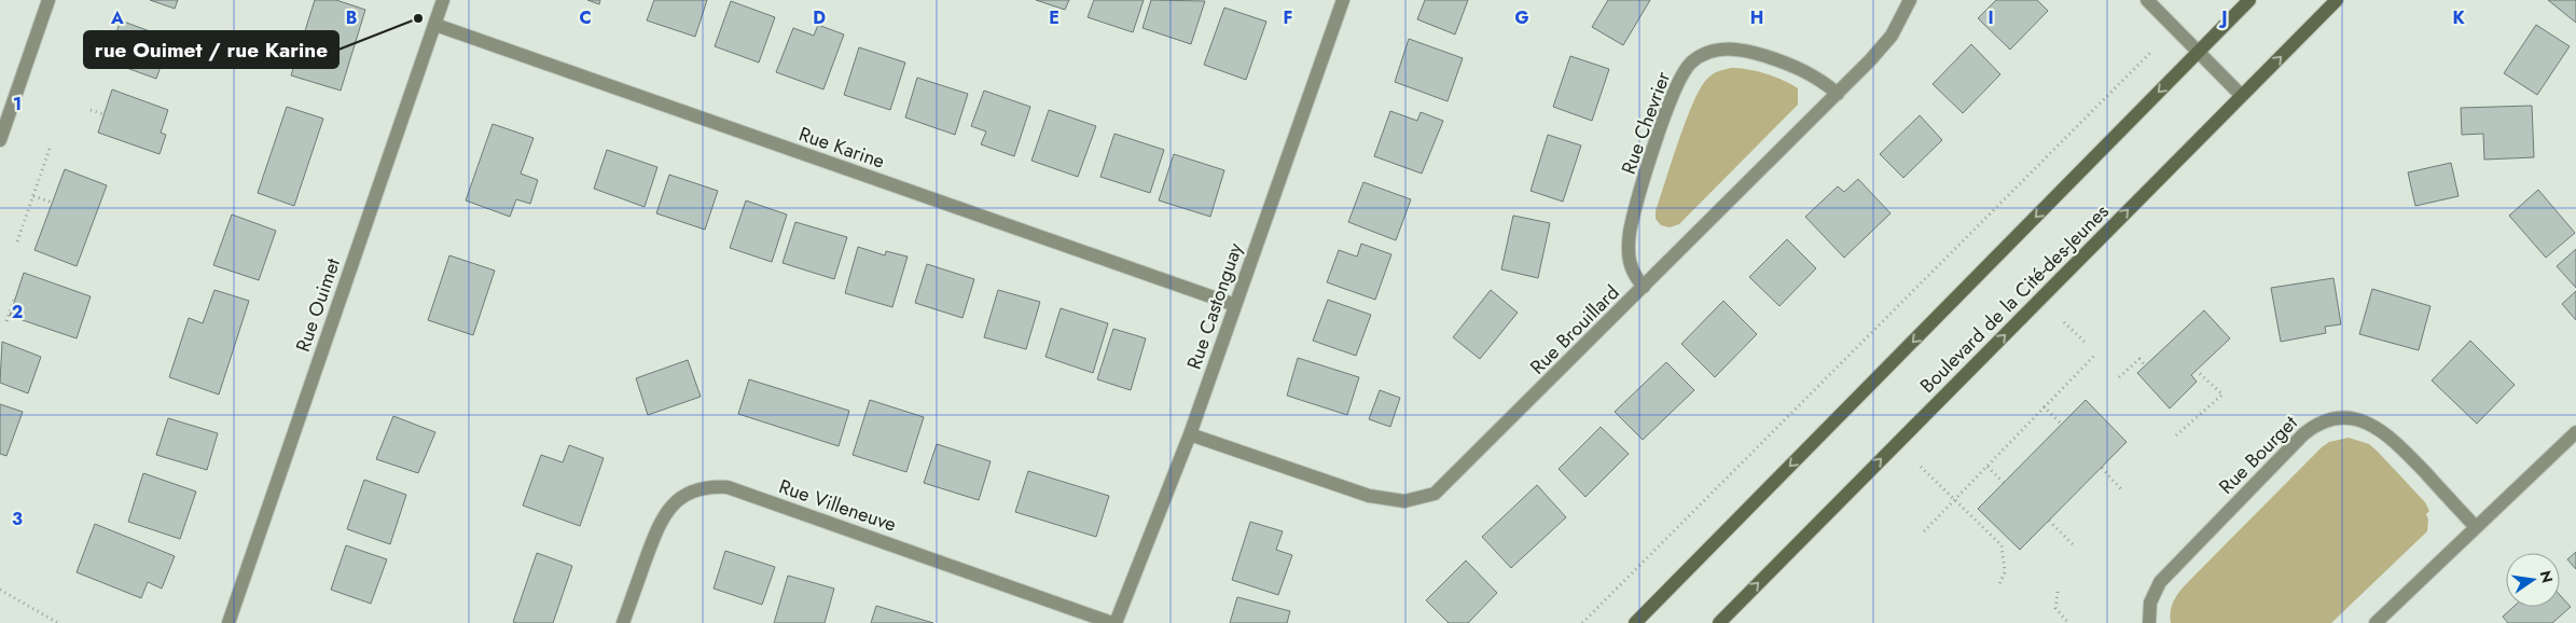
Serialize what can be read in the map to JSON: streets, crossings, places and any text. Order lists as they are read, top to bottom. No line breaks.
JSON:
{"streets":{"main road":["Boulevard de la Cité-des-Jeunes"],"street":["Rue Chevrier","Rue Karine","Rue Ouimet","Rue Castonguay","Rue Brouillard","Rue Bourget","Rue Villeneuve"]},"crossings":[["Rue Chevrier","Rue Brouillard"],["Rue Karine","Rue Ouimet"],["Rue Karine","Rue Castonguay"],["Rue Castonguay","Rue Brouillard"],["Rue Castonguay","Rue Villeneuve"]],"places":["rue Ouimet / rue Karine"],"north":"right","grid":{"columns":["A","B","C","D","E","F","G","H","I","J","K"],"rows":["1","2","3"]}}
